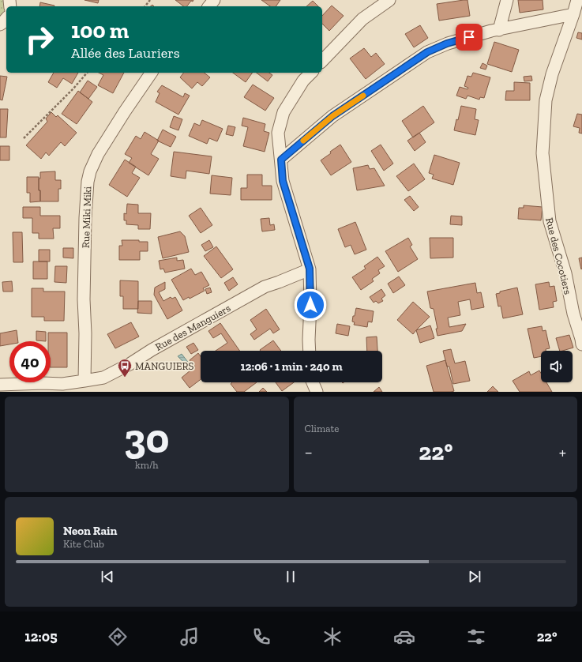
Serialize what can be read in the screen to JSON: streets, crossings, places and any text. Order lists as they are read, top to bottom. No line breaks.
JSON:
{"streets":{"street":["Rue Miki Miki","Rue des Cocotiers","Rue des Manguiers"]},"crossings":[["Rue Miki Miki","Rue des Manguiers"]],"places":{"bus stop":["MANGUIERS"]},"page":{"turn":["100 m","Allée des Lauriers"],"limit":"40","trip":"12:06 · 1 min · 240 m","tile":[["30","km/h"],"Climate"],"heat":["−","22°","+"],"song":["Neon Rain","Kite Club"],"tabs":["12:05","22°"]}}
